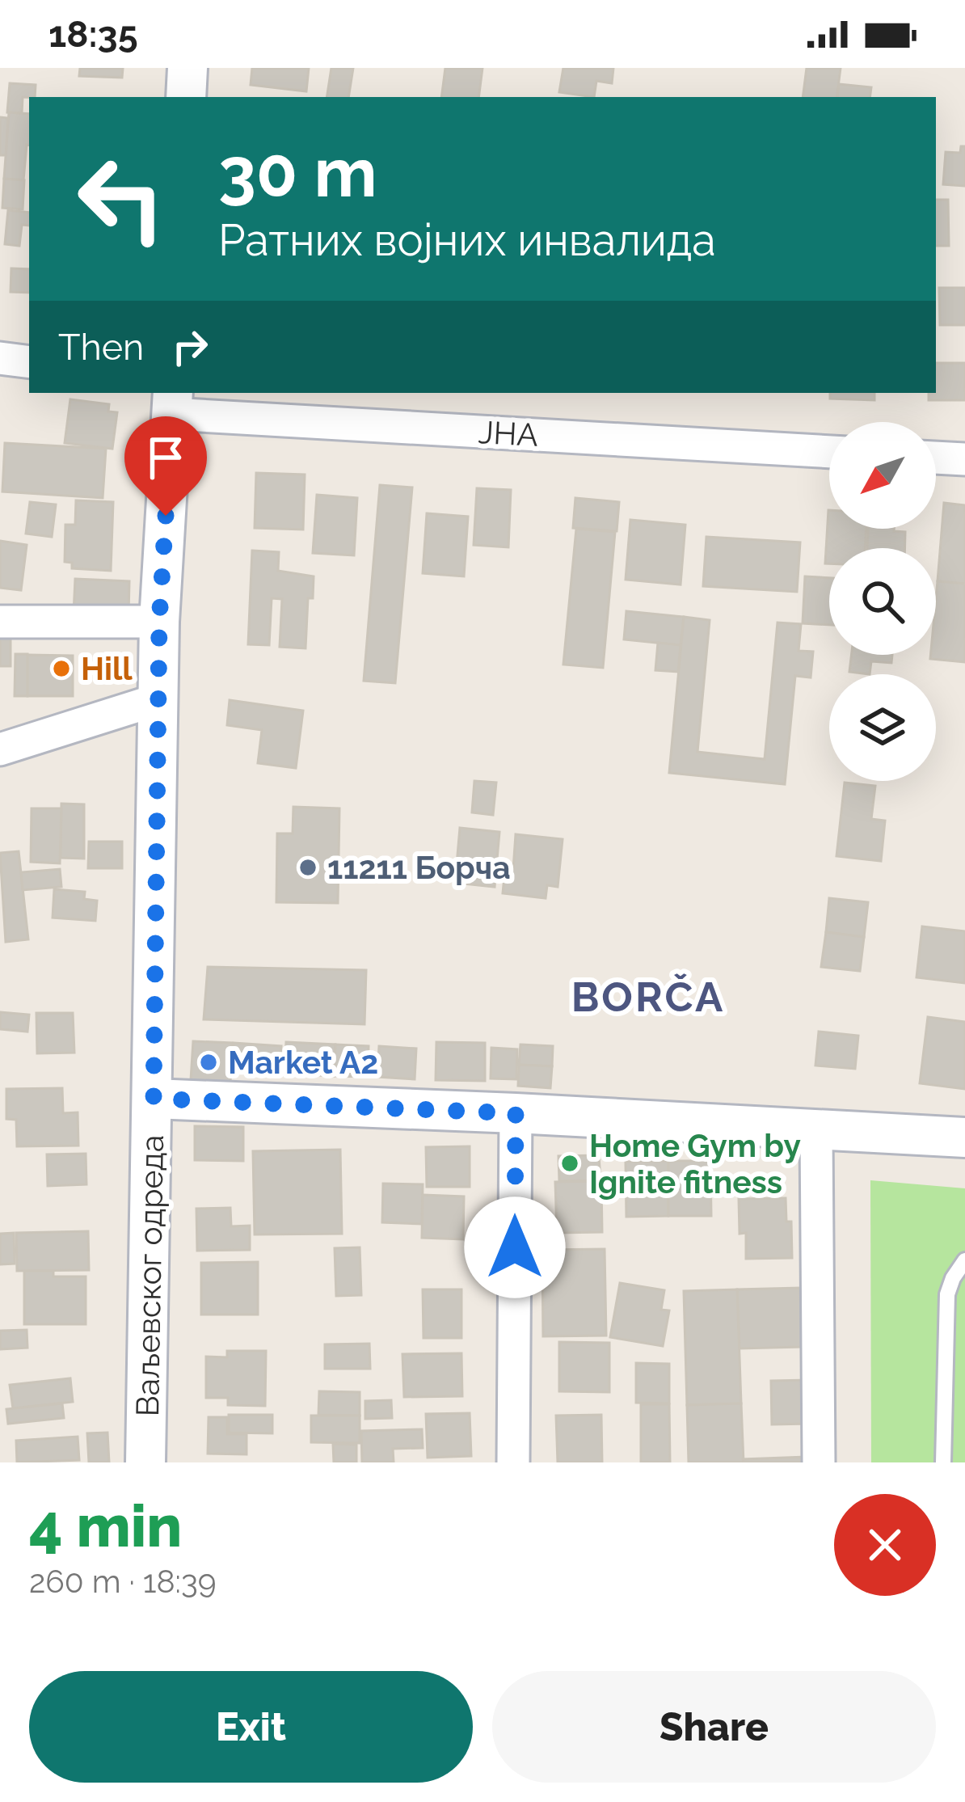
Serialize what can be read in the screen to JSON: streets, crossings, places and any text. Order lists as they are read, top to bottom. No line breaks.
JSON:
{"streets":{"street":["ЈНА","Ваљевског одреда"]},"crossings":[["ЈНА","Ваљевског одреда"]],"districts":["BORČA"],"places":["Hill","11211 Борча","Market A2","Home Gym by Ignite fitness"],"north":"bottom left","page":{"status":"18:35","turn":["30 m","Ратних војних инвалида"],"then":"Then","heading":["4 min","260 m · 18:39"],"buttons":["Exit","Share"]}}
